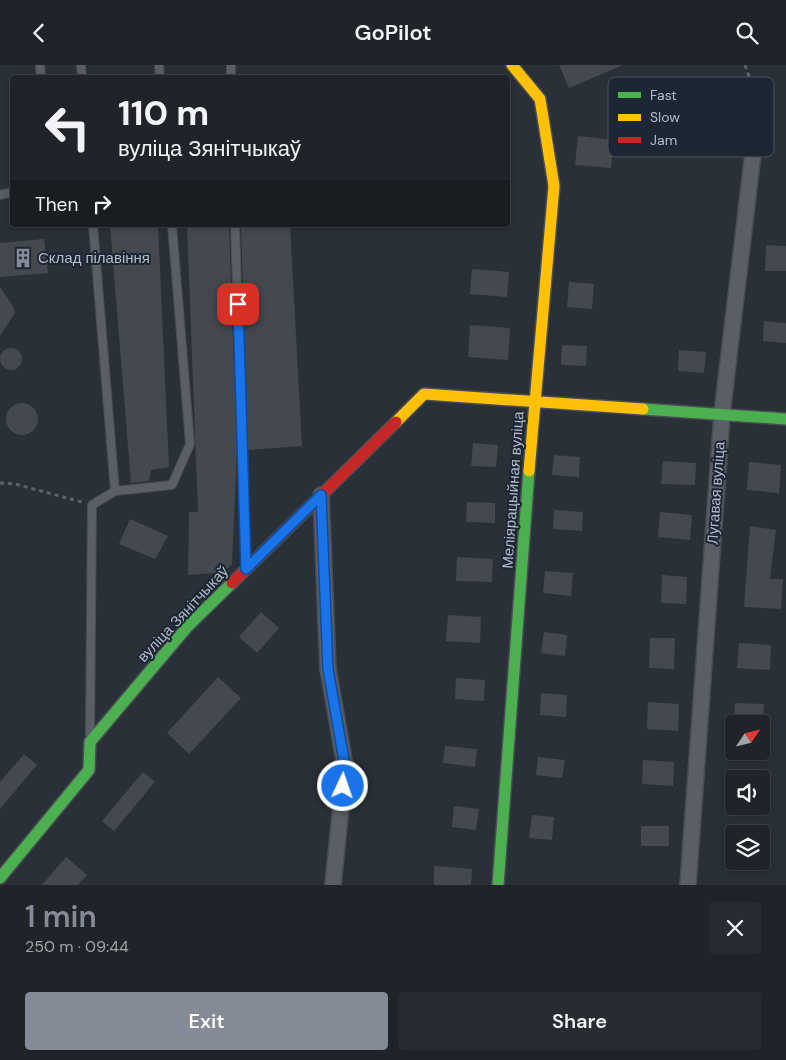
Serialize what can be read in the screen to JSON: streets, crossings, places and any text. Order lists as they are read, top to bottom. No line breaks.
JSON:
{"streets":{"street":["Меліярацыйная вуліца","Лугавая вуліца","вуліца Зянітчыкаў"]},"crossings":[["Меліярацыйная вуліца","вуліца Зянітчыкаў"]],"places":{"building":["Склад пілавіння"]},"legend":["Fast","Slow","Jam"],"north":"top right","page":{"header":"GoPilot","turn":["110 m","вуліца Зянітчыкаў"],"then":"Then","heading":["1 min","250 m · 09:44"],"buttons":["Exit","Share"]}}
